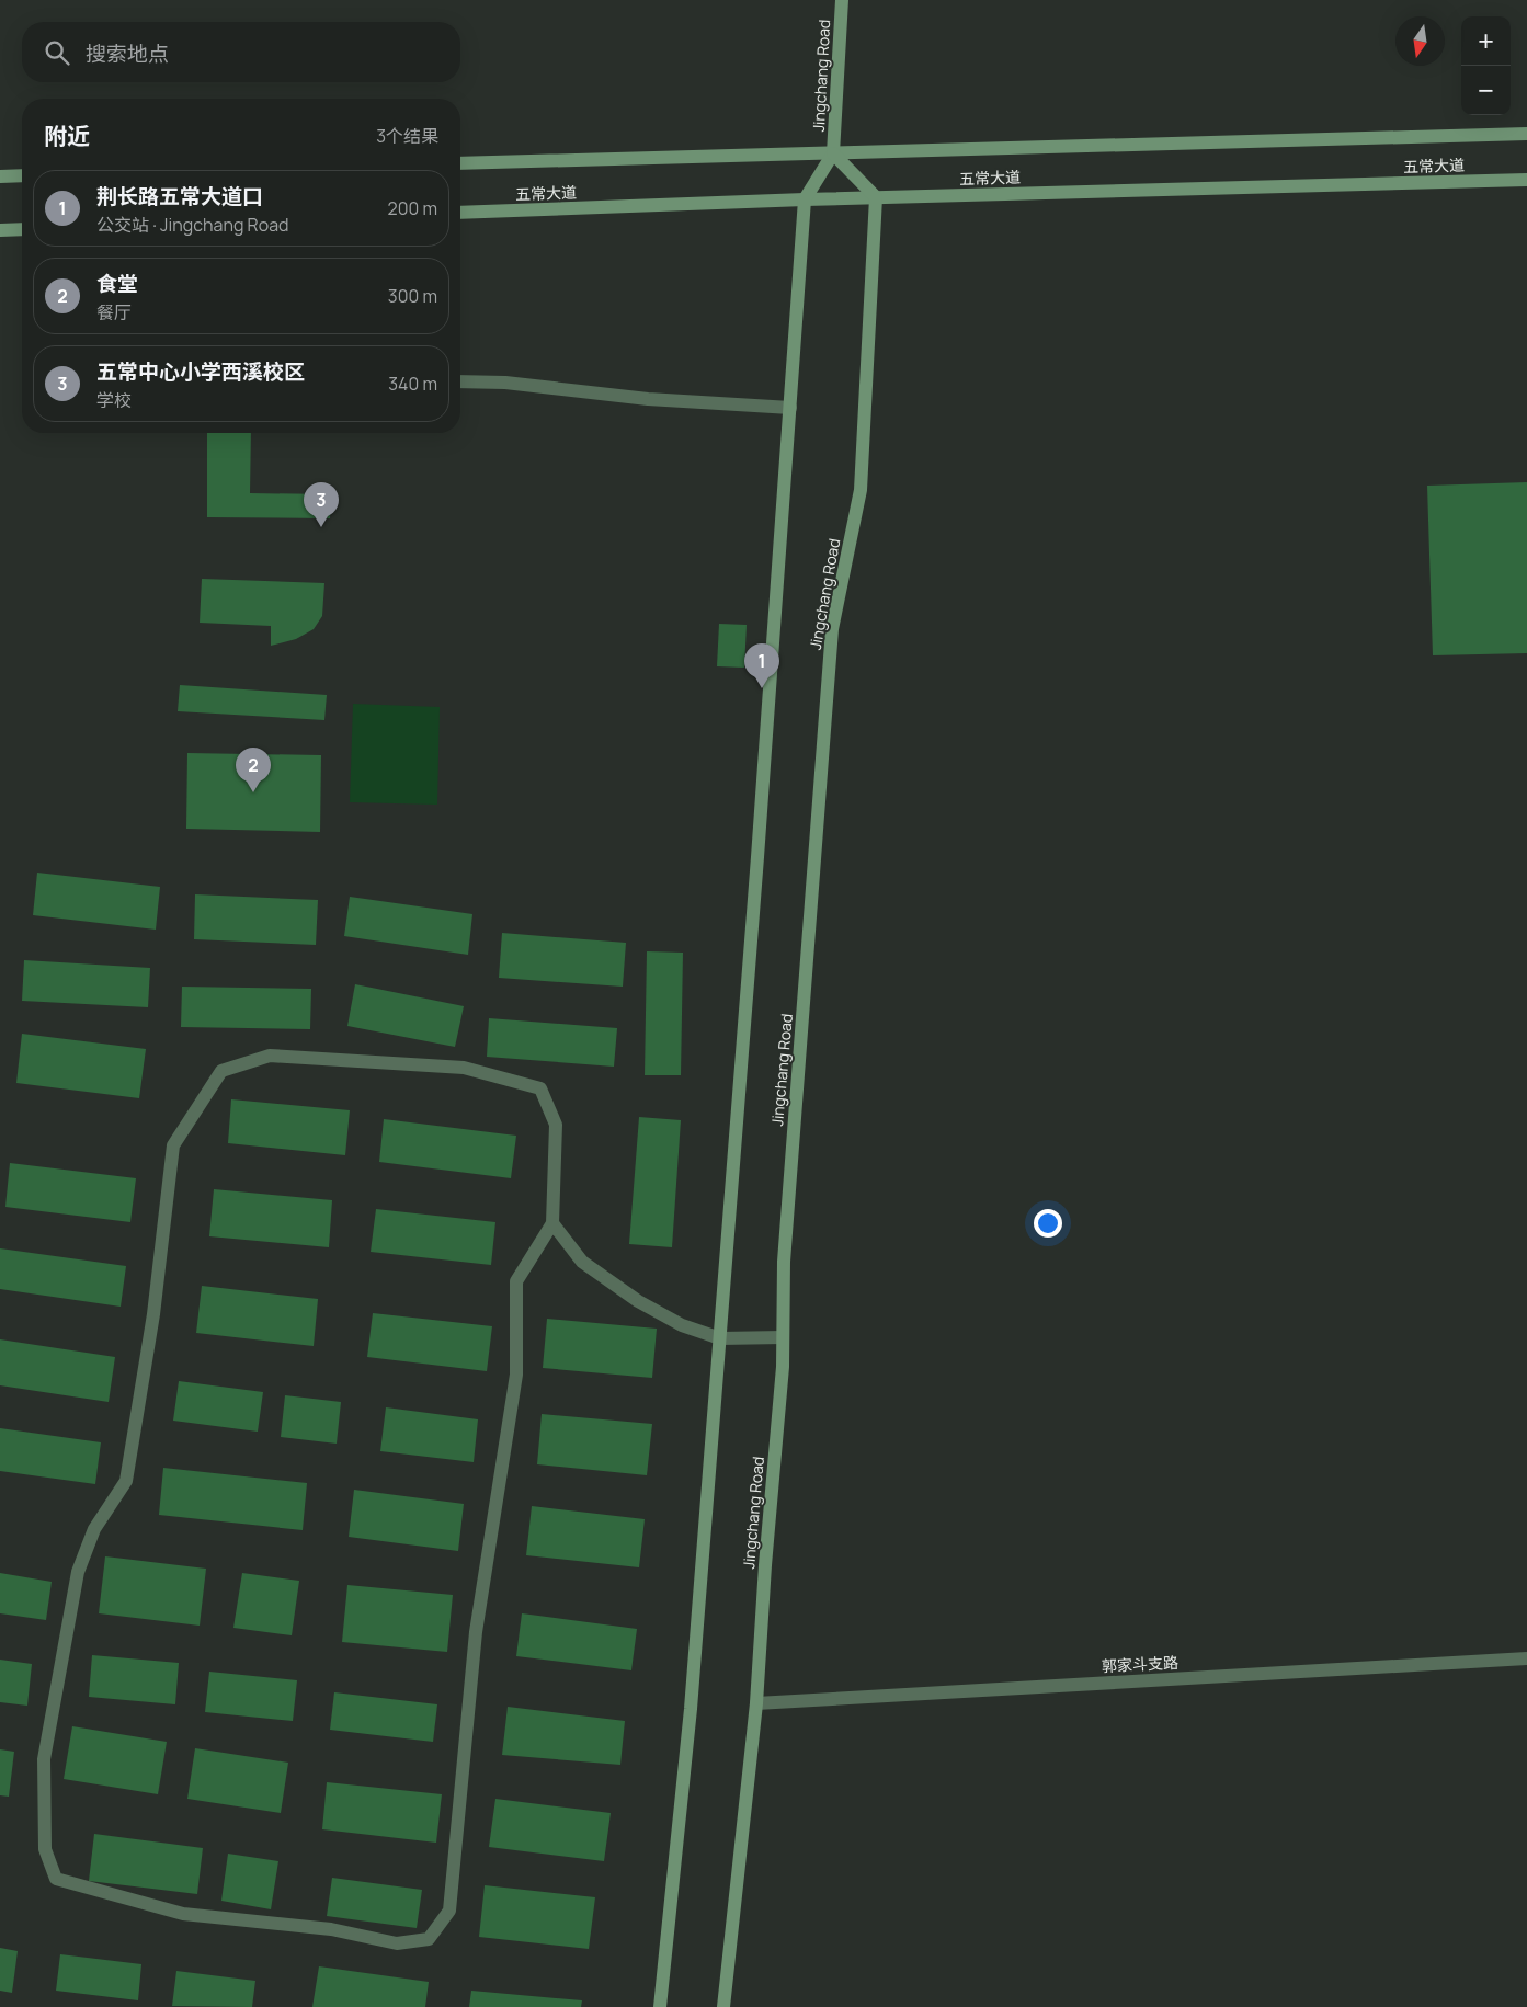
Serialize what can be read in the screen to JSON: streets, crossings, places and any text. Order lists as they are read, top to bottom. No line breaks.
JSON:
{"streets":{"main road":["Jingchang Road","五常大道"],"street":["郭家斗支路"]},"crossings":[["Jingchang Road","五常大道"],["Jingchang Road","郭家斗支路"]],"north":"bottom","page":{"map_buttons":["+","−"],"search":"搜索地点","heading":["附近","3个结果"],"list":[{"mark":"1","name":"荆长路五常大道口","note":"公交站 · Jingchang Road","value":"200 m"},{"mark":"2","name":"食堂","note":"餐厅","value":"300 m"},{"mark":"3","name":"五常中心小学西溪校区","note":"学校","value":"340 m"}],"pins":["3","1","2"]}}
